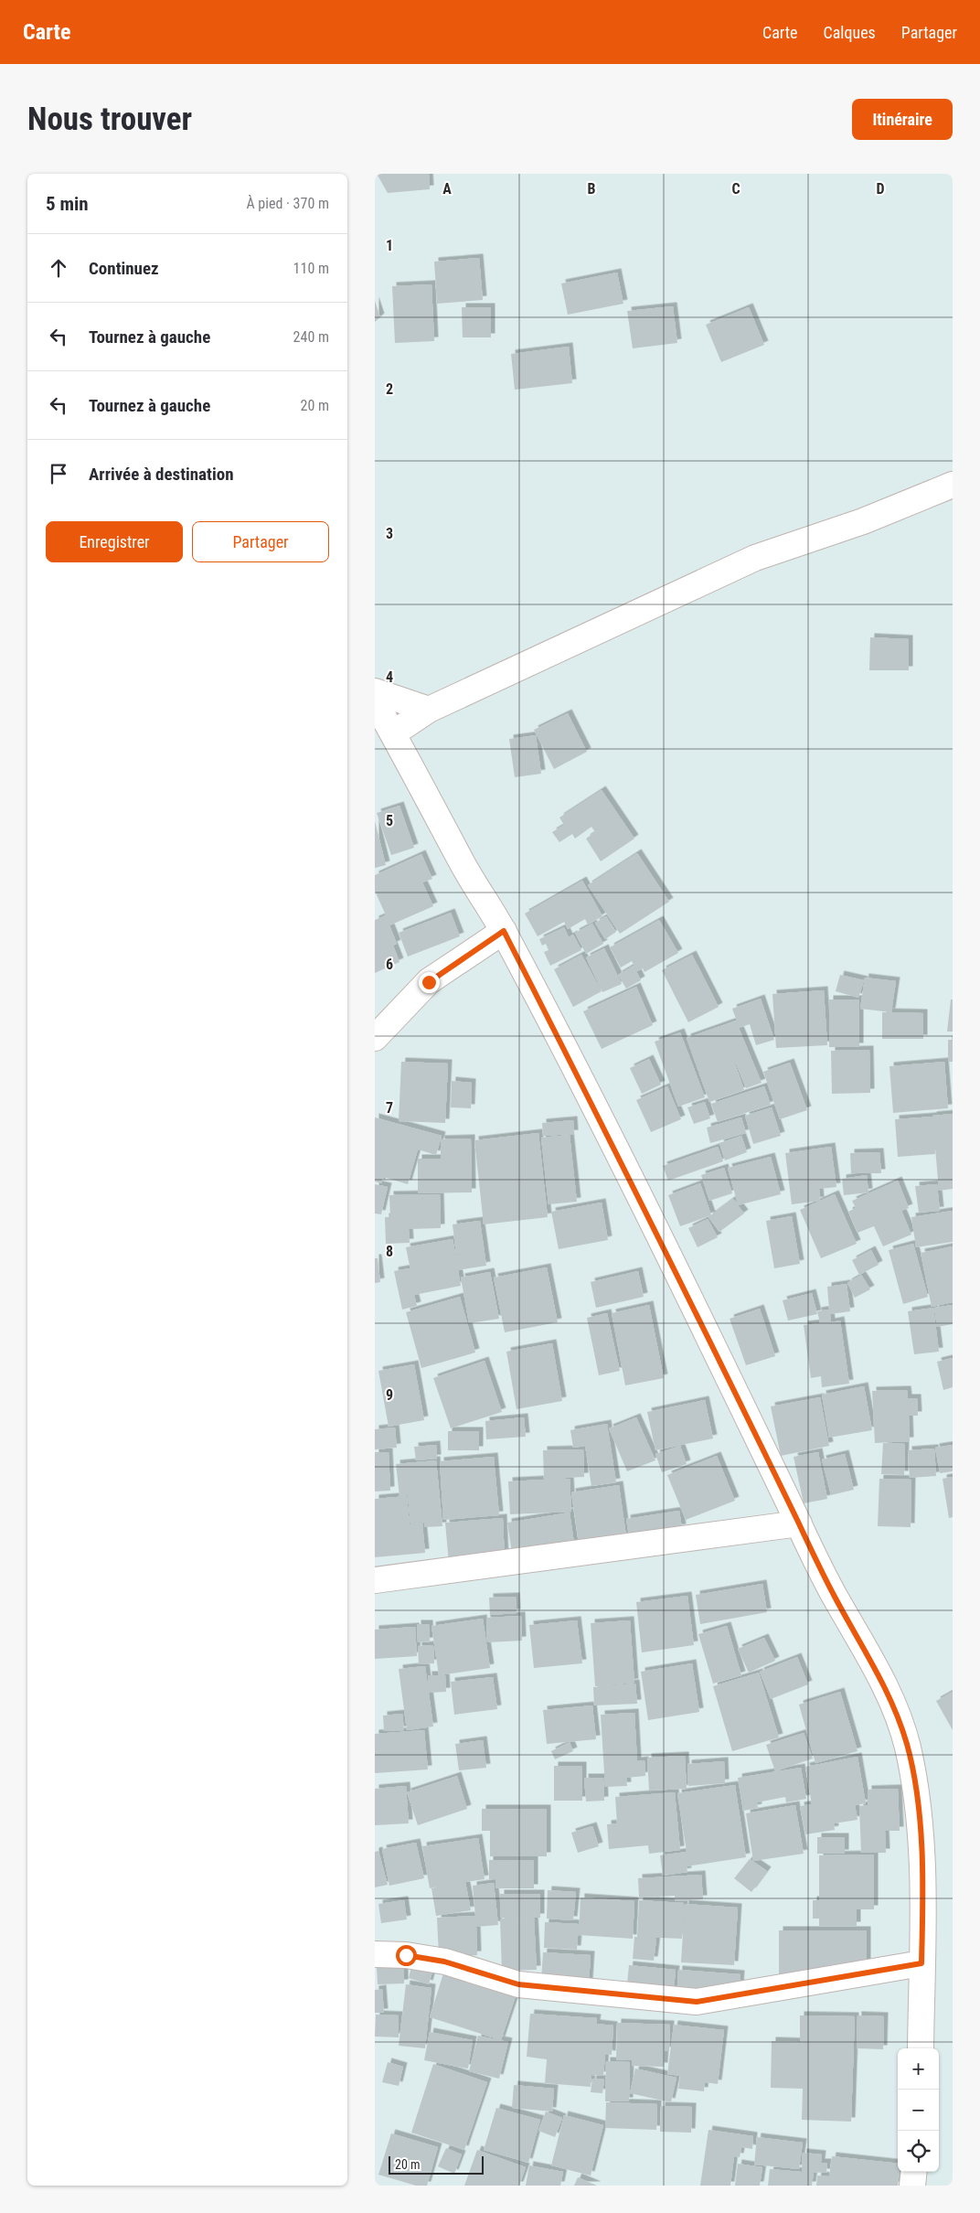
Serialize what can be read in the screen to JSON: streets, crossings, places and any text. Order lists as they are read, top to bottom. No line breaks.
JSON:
{"scale_bar":"20 m","page":{"header":"Carte","nav":["Carte","Calques","Partager"],"buttons":["Itinéraire",["Enregistrer","Partager"]],"title":"Nous trouver","heading":["5 min","À pied · 370 m"],"list":[["Continuez","110 m"],["Tournez à gauche","240 m"],["Tournez à gauche","20 m"],"Arrivée à destination"],"map_buttons":["+","−"],"scale":"20 m"},"grid":{"columns":["A","B","C","D"],"rows":["1","2","3","4","5","6","7","8","9"]}}
